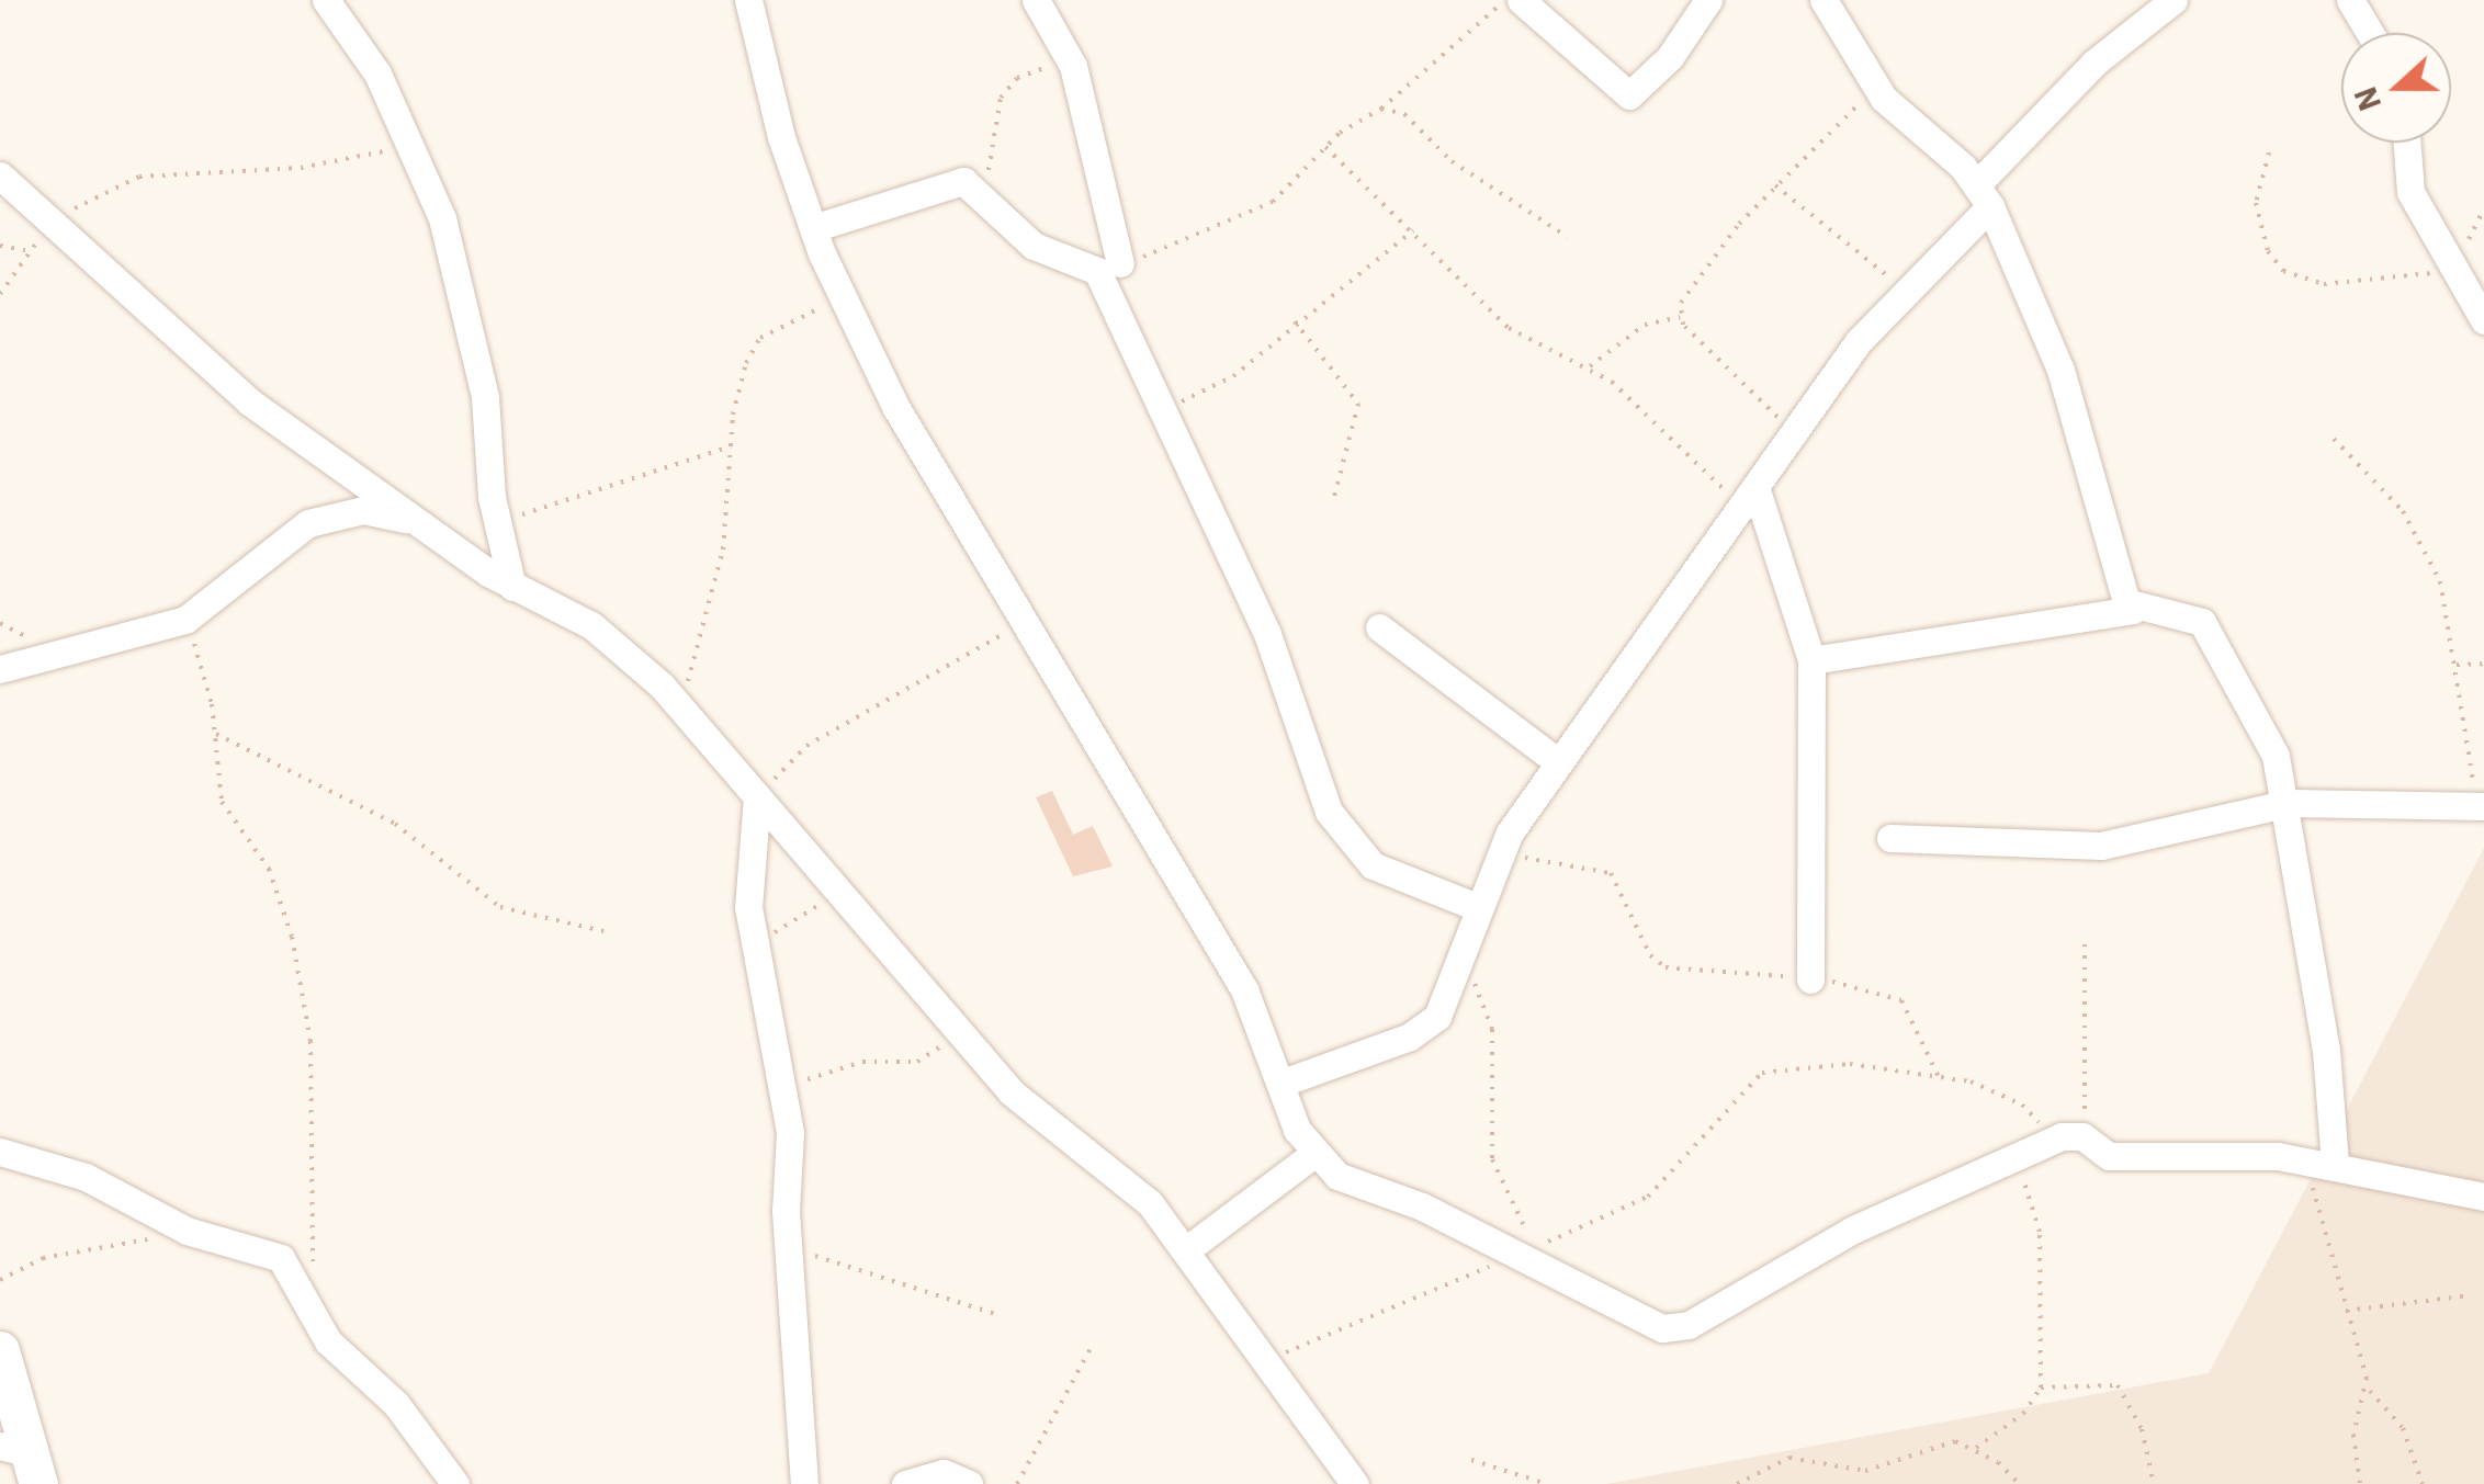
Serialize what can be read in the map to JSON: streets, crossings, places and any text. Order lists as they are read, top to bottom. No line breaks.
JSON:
{"north":"left"}
